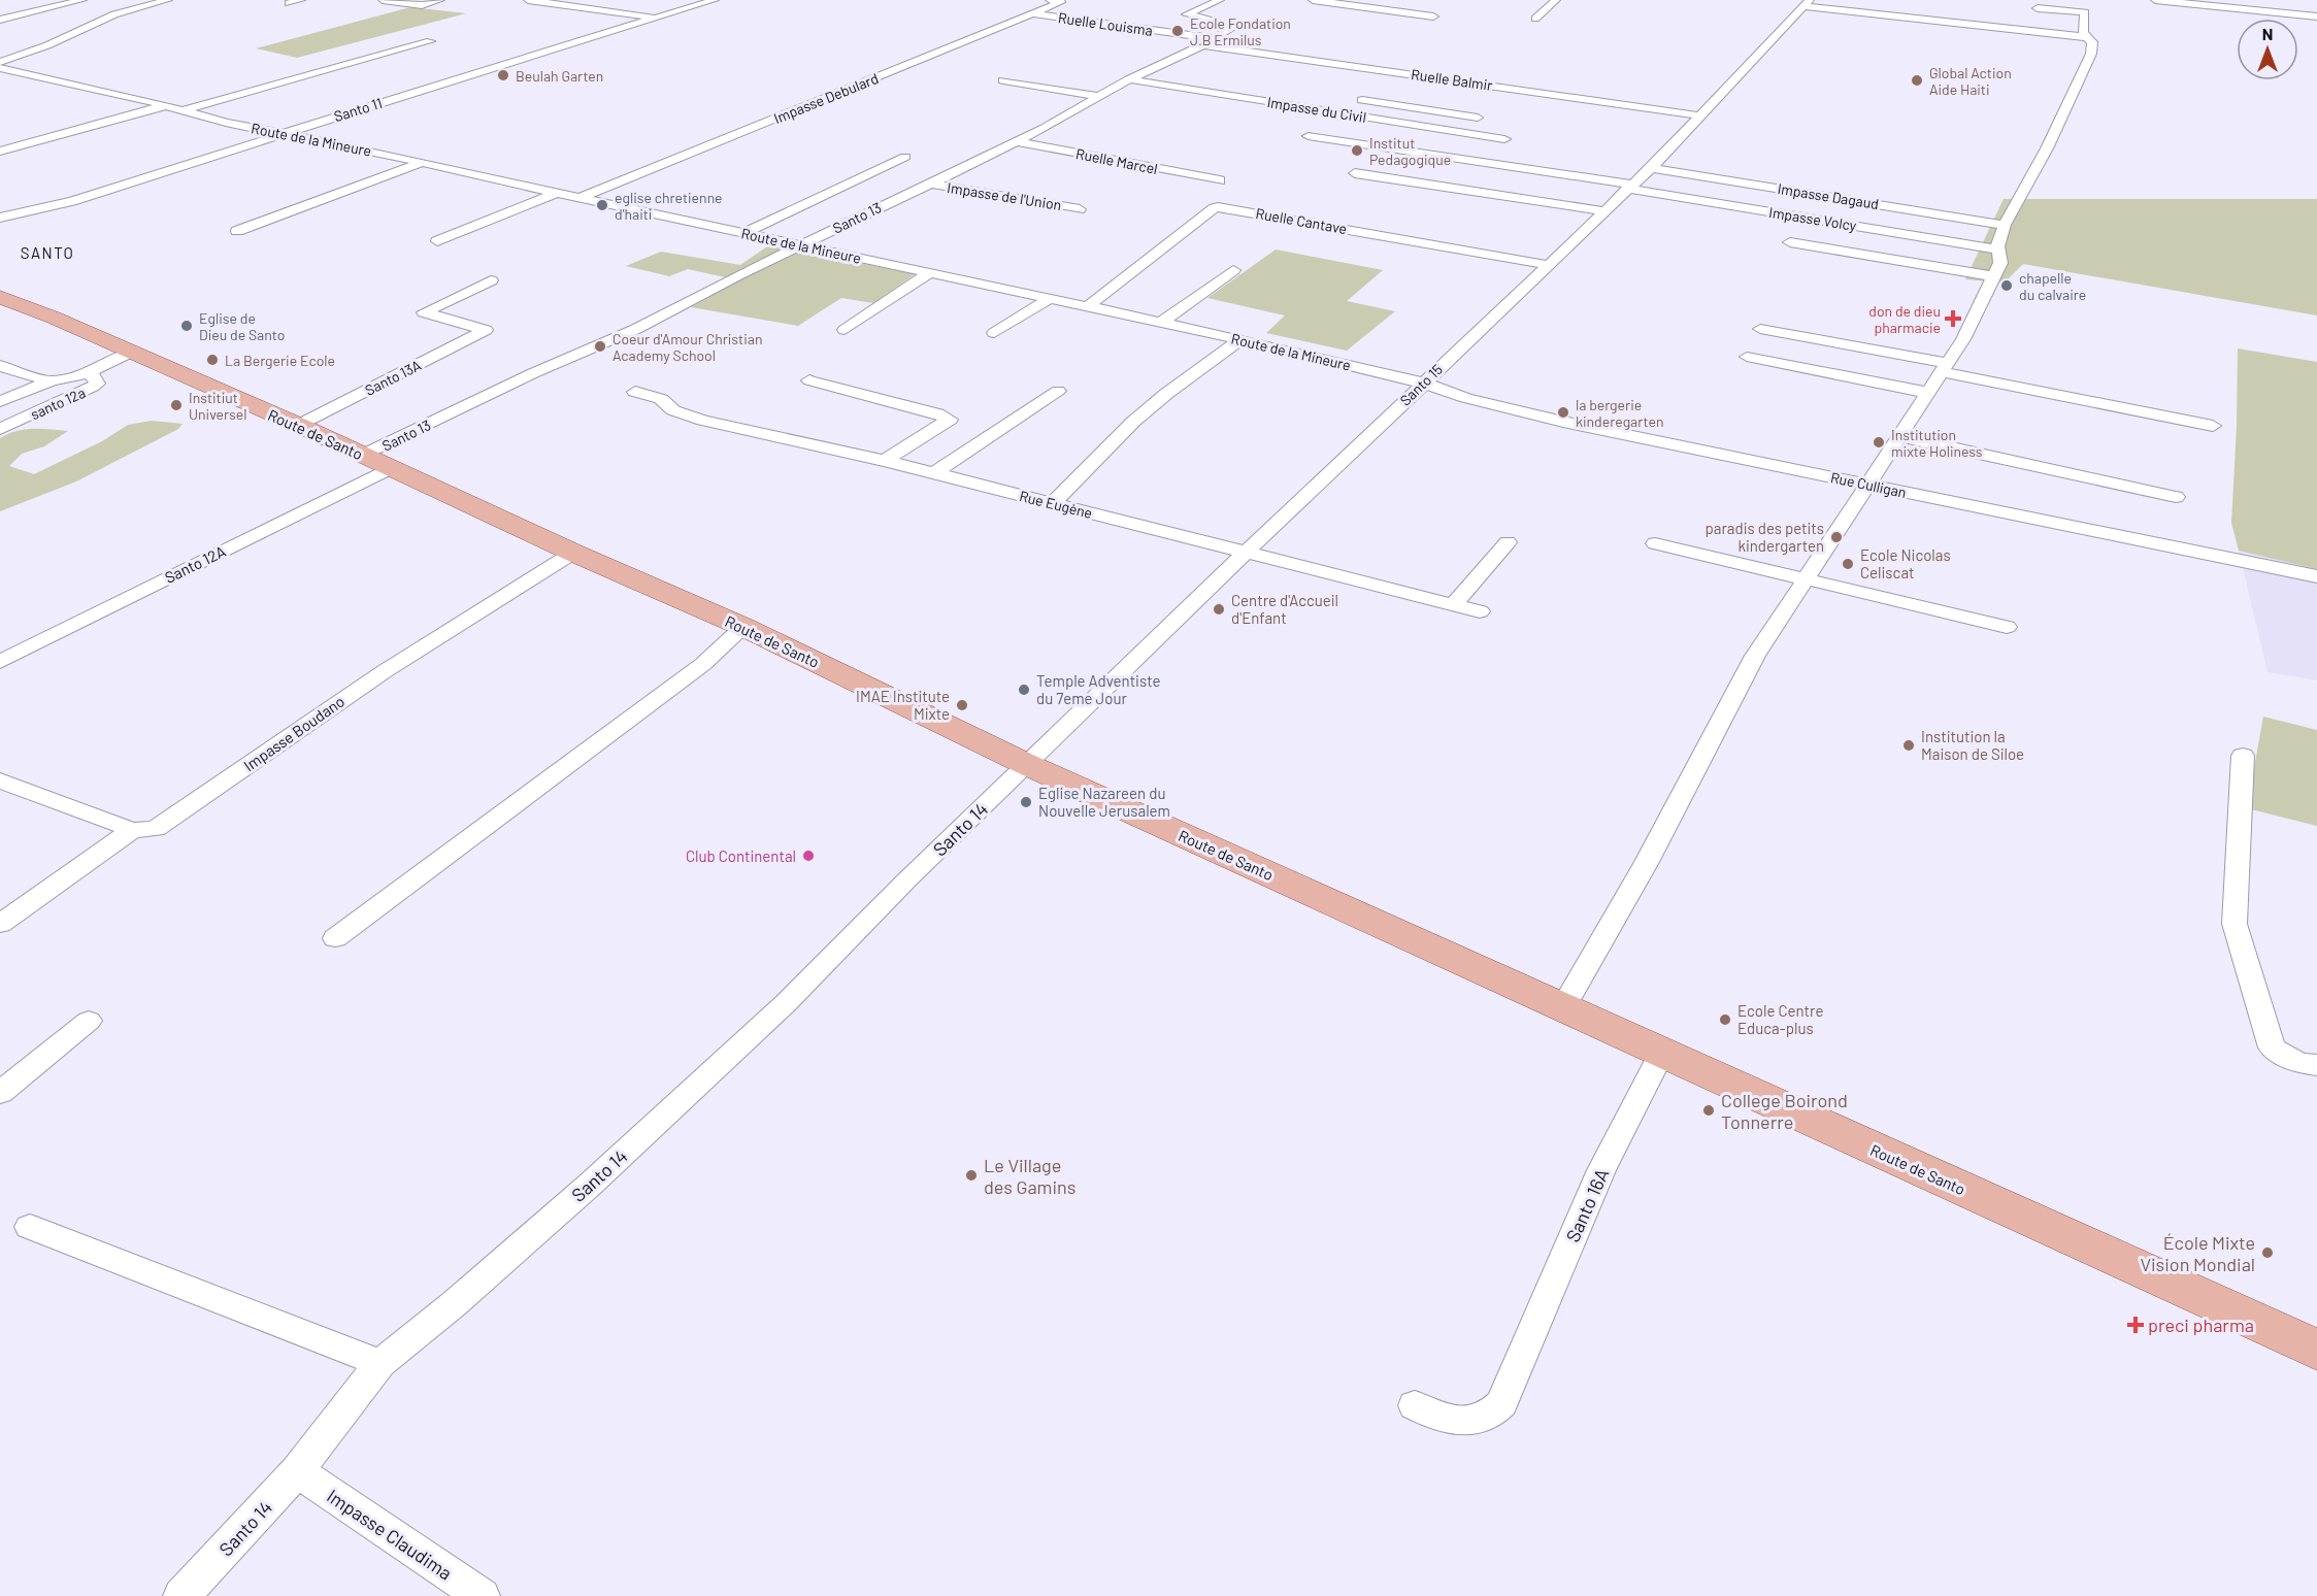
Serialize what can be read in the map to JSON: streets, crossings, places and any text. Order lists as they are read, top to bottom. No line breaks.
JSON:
{"streets":{"main road":["Route de Santo"],"street":["Ruelle Louisma","Ruelle Balmir","Impasse Debulard","Santo 11","Impasse du Civil","Route de la Mineure","Ruelle Marcel","Impasse de l'Union","Impasse Dagaud","Santo 13","Impasse Volcy","Ruelle Cantave","Santo 13A","Santo 15","santo 12a","Rue Culligan","Rue Eugène","Santo 12A","Impasse Boudano","Santo 14","Santo 16A","Impasse Claudima"]},"crossings":[["Ruelle Louisma","Ruelle Balmir"],["Ruelle Louisma","Impasse Debulard"],["Ruelle Louisma","Santo 13"],["Ruelle Balmir","Santo 13"],["Ruelle Balmir","Santo 15"],["Impasse Debulard","Route de la Mineure"],["Santo 11","Route de la Mineure"],["Impasse du Civil","Santo 13"],["Route de la Mineure","Santo 13"],["Route de la Mineure","Ruelle Cantave"],["Route de la Mineure","Santo 15"],["Route de la Mineure","Rue Culligan"],["Ruelle Marcel","Santo 13"],["Impasse de l'Union","Santo 13"],["Impasse Dagaud","Santo 15"],["Santo 13","Route de Santo"],["Santo 13","Santo 12A"],["Impasse Volcy","Santo 15"],["Ruelle Cantave","Santo 15"],["Santo 13A","Route de Santo"],["Santo 15","Route de Santo"],["Santo 15","Rue Culligan"],["Santo 15","Rue Eugène"],["Santo 15","Santo 14"],["santo 12a","Route de Santo"],["Route de Santo","Santo 12A"],["Route de Santo","Impasse Boudano"],["Route de Santo","Santo 14"],["Route de Santo","Santo 16A"],["Santo 14","Impasse Claudima"]],"districts":["SANTO"],"places":{"other":["Ecole Fondation J.B Ermilus","Beulah Garten","Global Action Aide Haiti","Institut Pedagogique","eglise chretienne d'haiti","chapelle du calvaire","Eglise de Dieu de Santo","Coeur d'Amour Christian Academy School","La Bergerie Ecole","Institiut Universel","la bergerie kinderegarten","Institution mixte Holiness","paradis des petits kindergarten","Ecole Nicolas Celiscat","Centre d'Accueil d'Enfant","Temple Adventiste du 7eme Jour","IMAE Institute Mixte","Institution la Maison de Siloe","Eglise Nazareen du Nouvelle Jerusalem","Club Continental","Ecole Centre Educa-plus","College Boirond Tonnerre","Le Village des Gamins","École Mixte Vision Mondial"],"health":["don de dieu pharmacie","preci pharma"]},"north":"top"}
